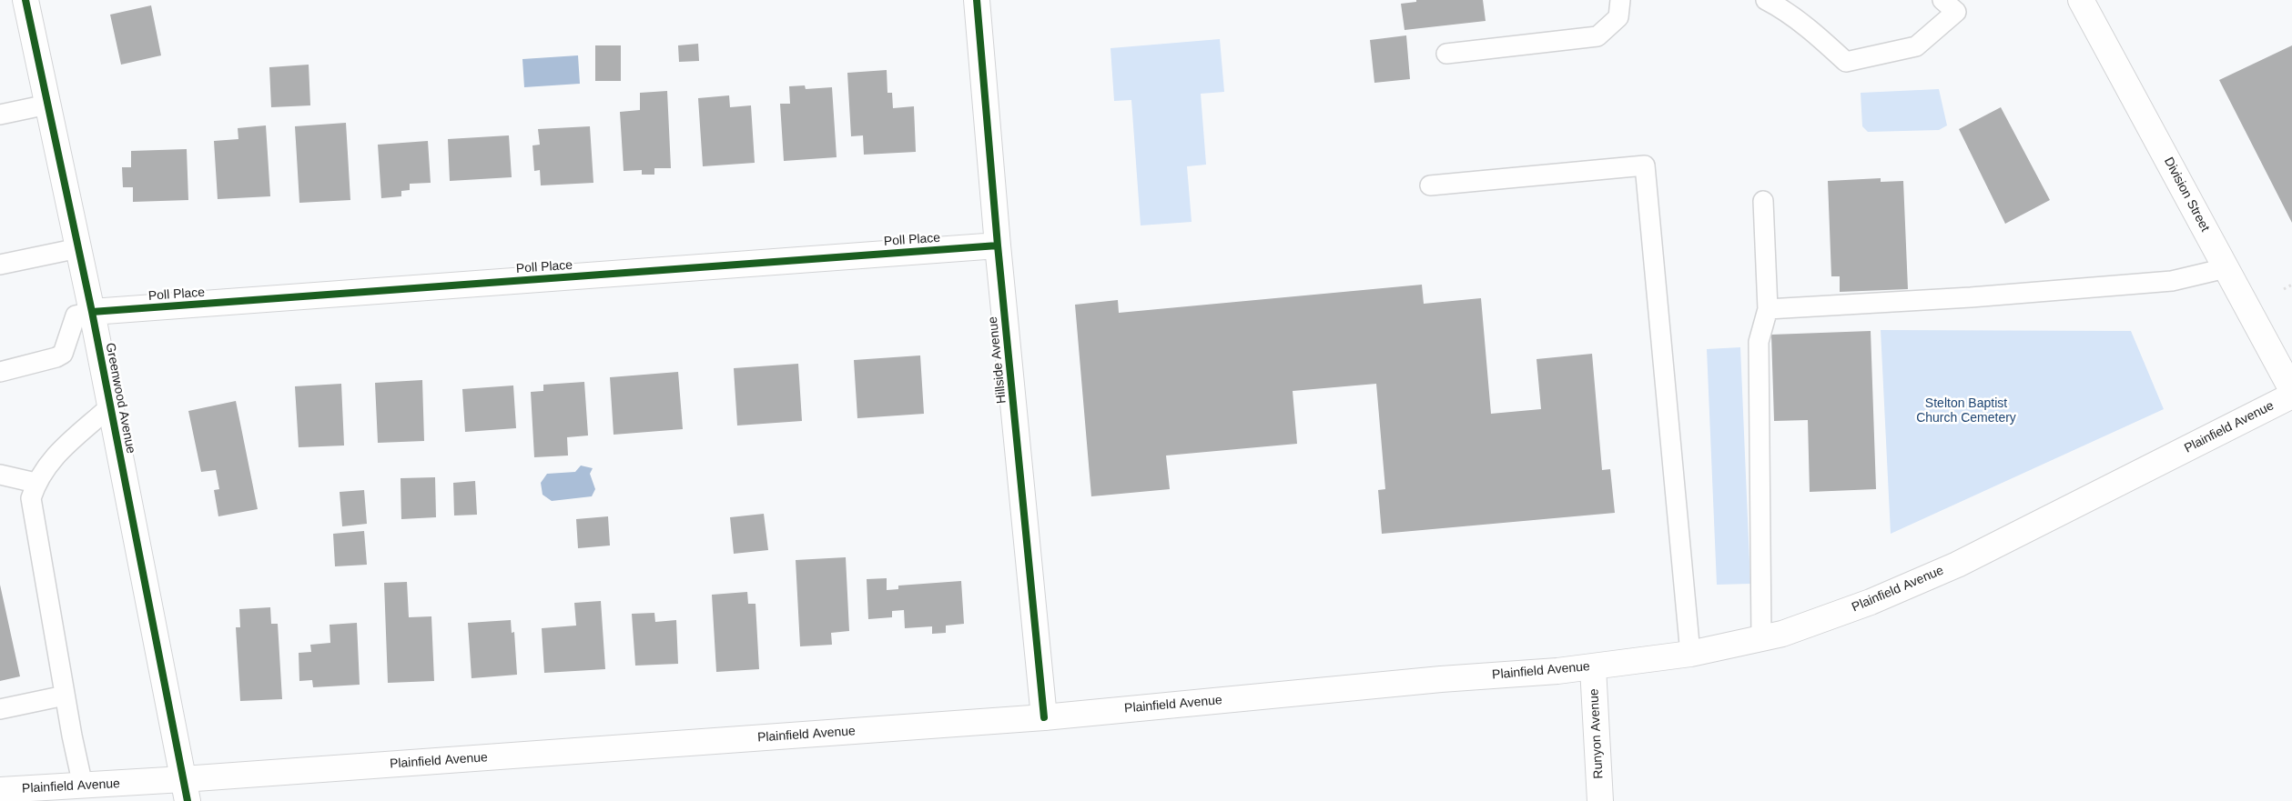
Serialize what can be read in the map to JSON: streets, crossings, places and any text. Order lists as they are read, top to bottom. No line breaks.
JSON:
{"streets":{"street":["Division Street","Poll Place","Hillside Avenue","Greenwood Avenue","Plainfield Avenue","Runyon Avenue"]},"crossings":[["Poll Place","Hillside Avenue"],["Poll Place","Greenwood Avenue"],["Hillside Avenue","Plainfield Avenue"],["Greenwood Avenue","Plainfield Avenue"],["Plainfield Avenue","Runyon Avenue"]],"parks":["Stelton Baptist Church Cemetery"]}
